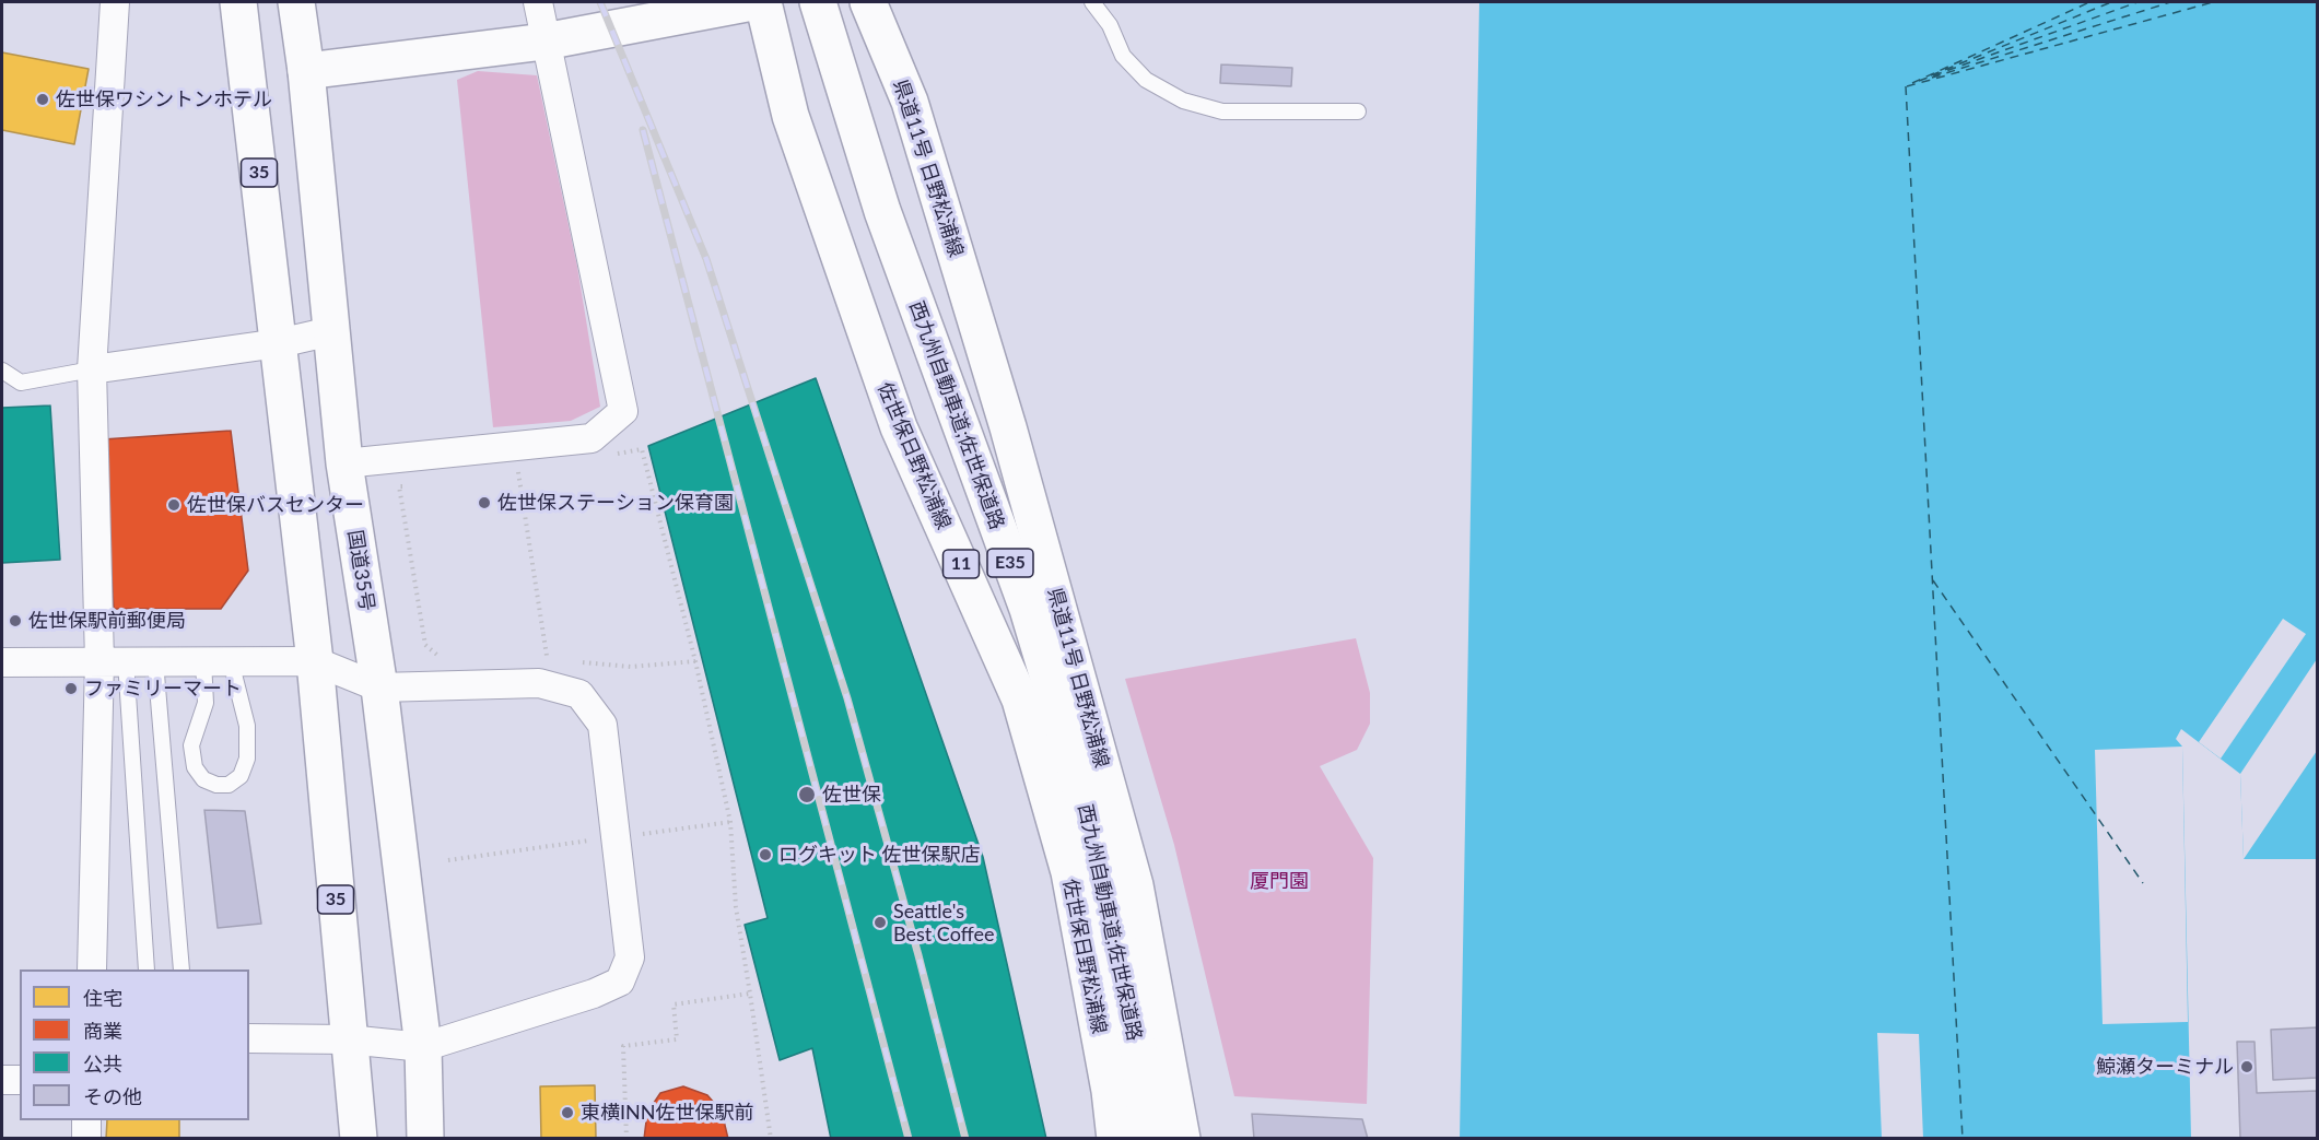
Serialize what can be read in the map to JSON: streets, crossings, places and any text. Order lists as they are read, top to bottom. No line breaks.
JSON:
{"streets":{"main road":["県道11号 日野松浦線","35","西九州自動車道;佐世保道路","佐世保日野松浦線","E35","11","国道35号"]},"parks":["厦門園"],"places":["佐世保ワシントンホテル","佐世保ステーション保育園","佐世保バスセンター","佐世保駅前郵便局","ファミリーマート","佐世保","ログキット 佐世保駅店","Seattle's Best Coffee","鯨瀬ターミナル","東横INN佐世保駅前"],"legend":["住宅","商業","公共","その他"]}
